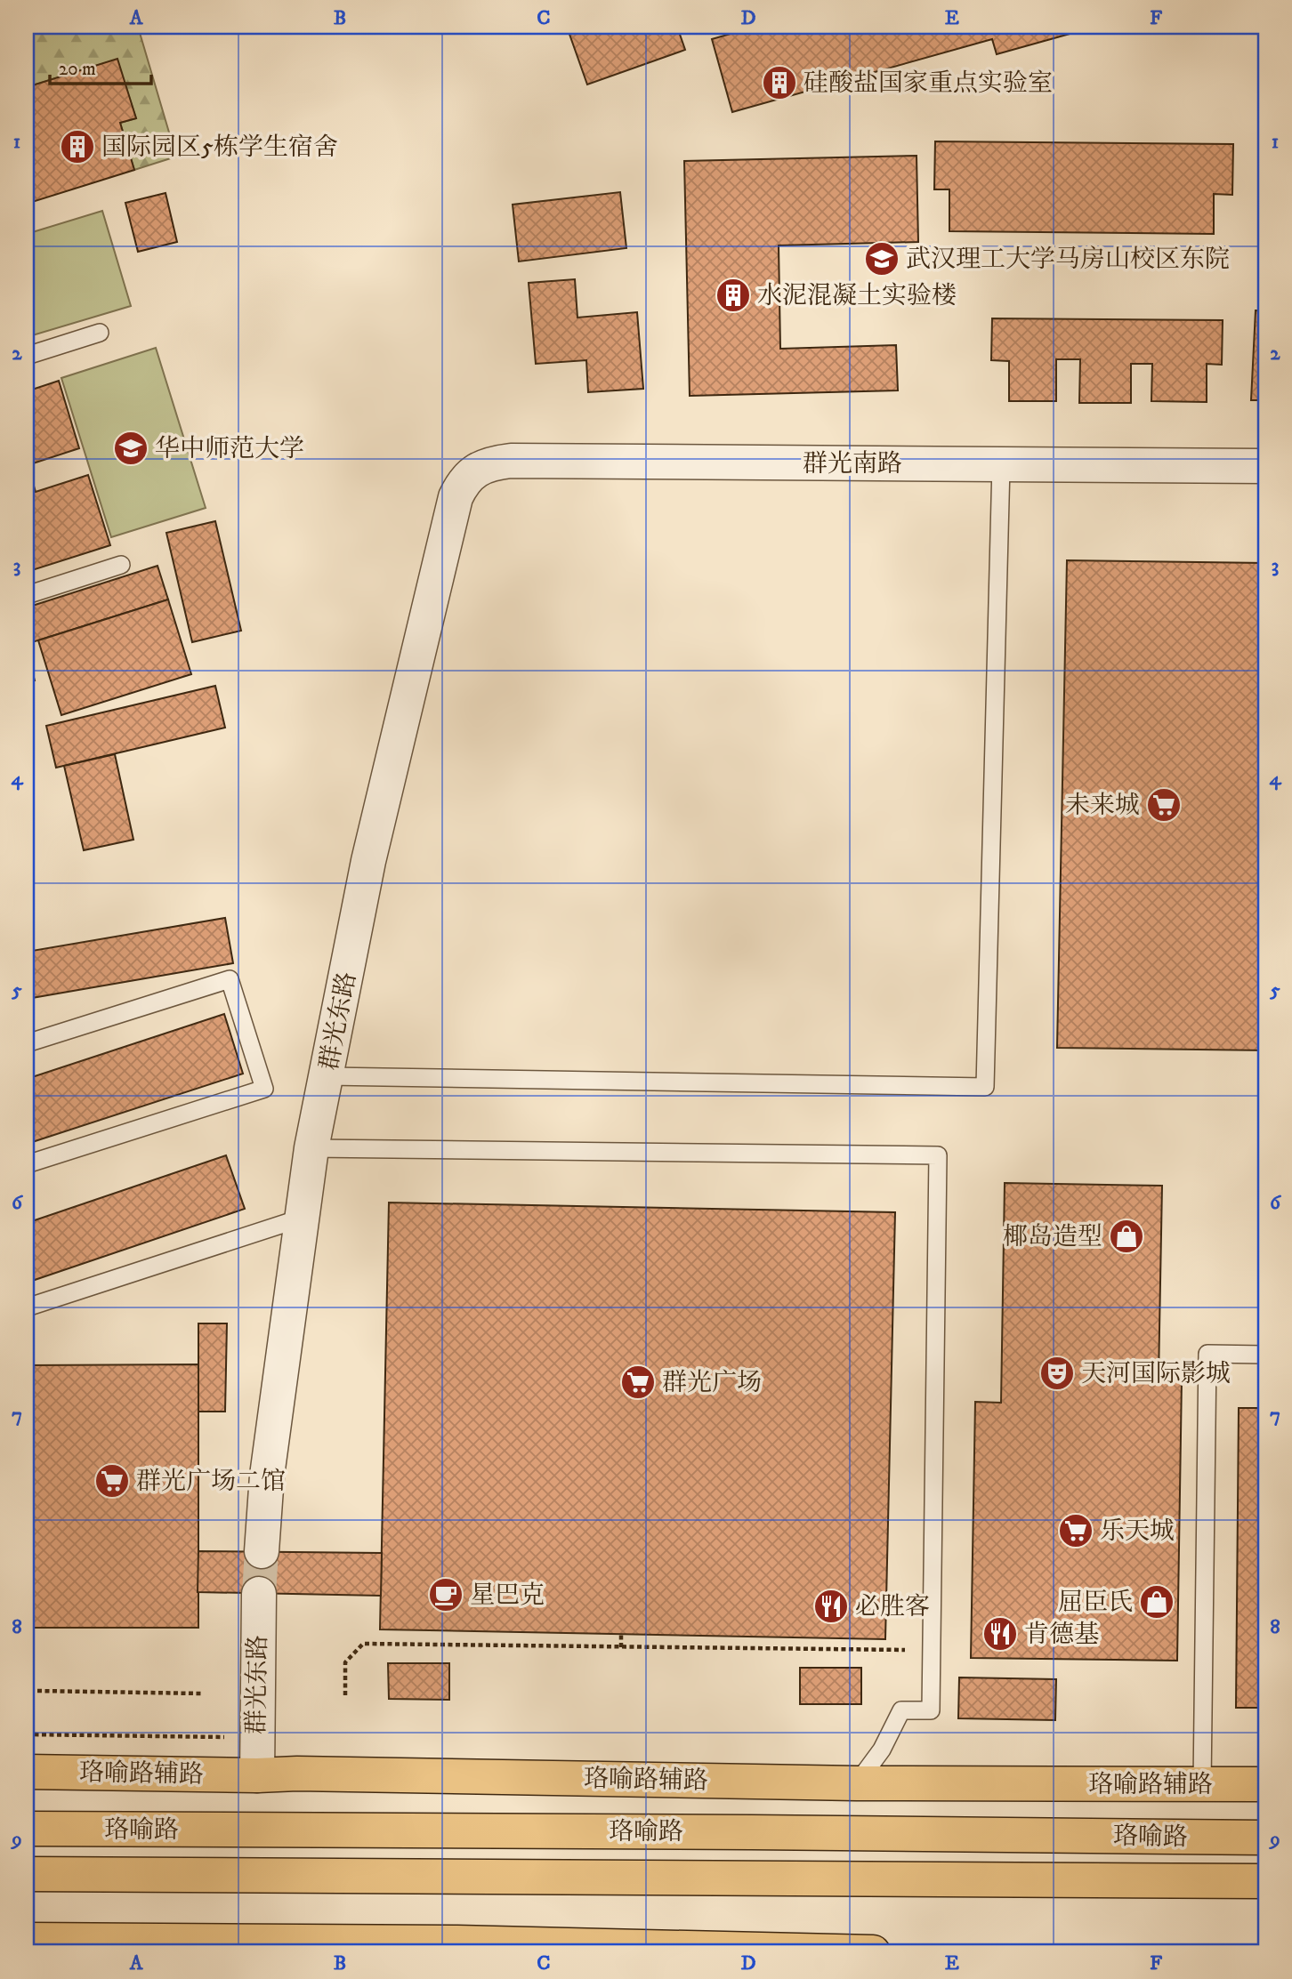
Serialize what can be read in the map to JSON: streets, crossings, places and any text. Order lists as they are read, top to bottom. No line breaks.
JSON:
{"streets":{"main road":["珞喻路辅路","珞喻路"],"street":["群光南路","群光东路"]},"crossings":[["群光南路","群光东路"],["群光东路","珞喻路辅路"]],"places":{"building":["硅酸盐国家重点实验室","国际园区5栋学生宿舍","水泥混凝土实验楼"],"school or university":["武汉理工大学马房山校区东院","华中师范大学"],"supermarket":["未来城","群光广场","群光广场二馆","乐天城"],"shop":["椰岛造型","屈臣氏"],"theatre":["天河国际影城"],"cafe":["星巴克"],"restaurant":["必胜客","肯德基"]},"scale_bar":"20 m","grid":{"columns":["A","B","C","D","E","F"],"rows":["1","2","3","4","5","6","7","8","9"]}}
